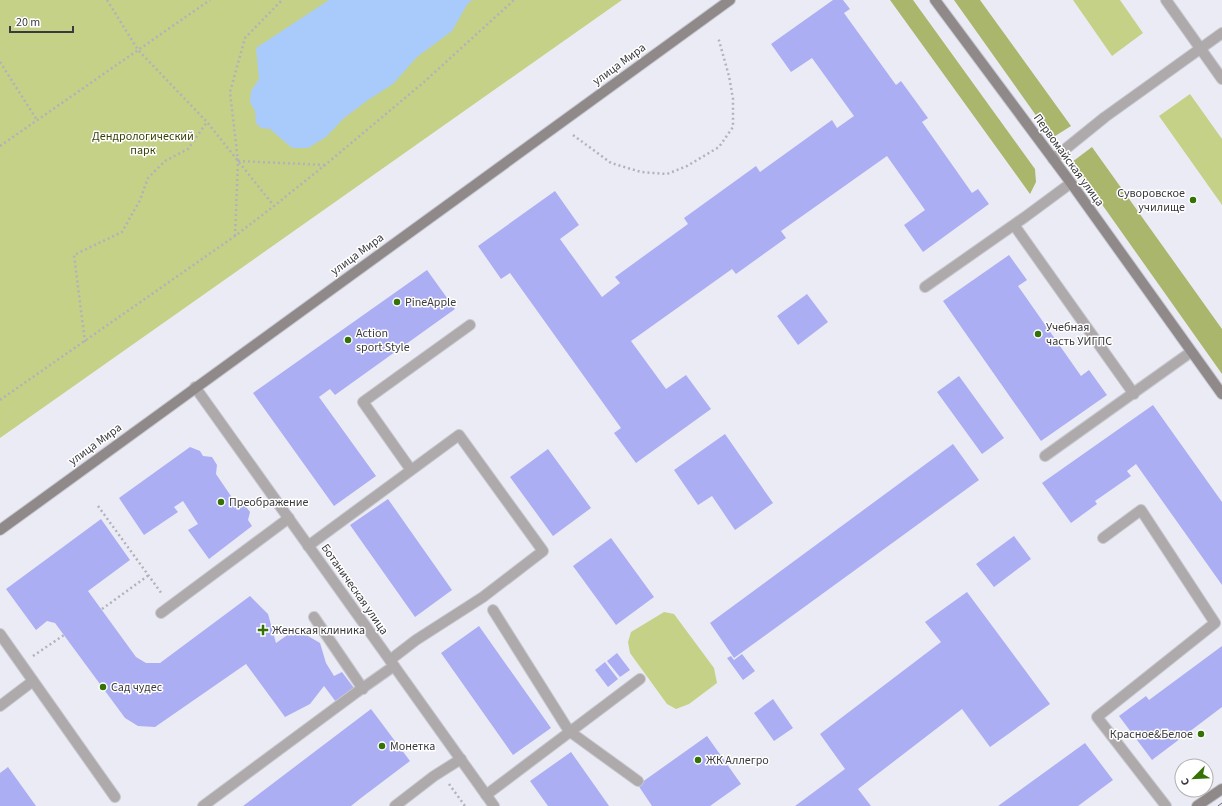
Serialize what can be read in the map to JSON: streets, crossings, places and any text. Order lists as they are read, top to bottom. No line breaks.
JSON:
{"streets":{"street":["улица Мира","Первомайская улица","Ботаническая улица"]},"crossings":[["улица Мира","Ботаническая улица"]],"parks":["Дендрологический парк"],"places":{"other":["Суворовское училище","PineApple","Учебная часть УИГПС","Action sport Style","Преображение","Сад чудес","Красное&Белое","Монетка","ЖК Аллегро"],"health":["Женская клиника"]},"scale_bar":"20 m","north":"bottom left"}
